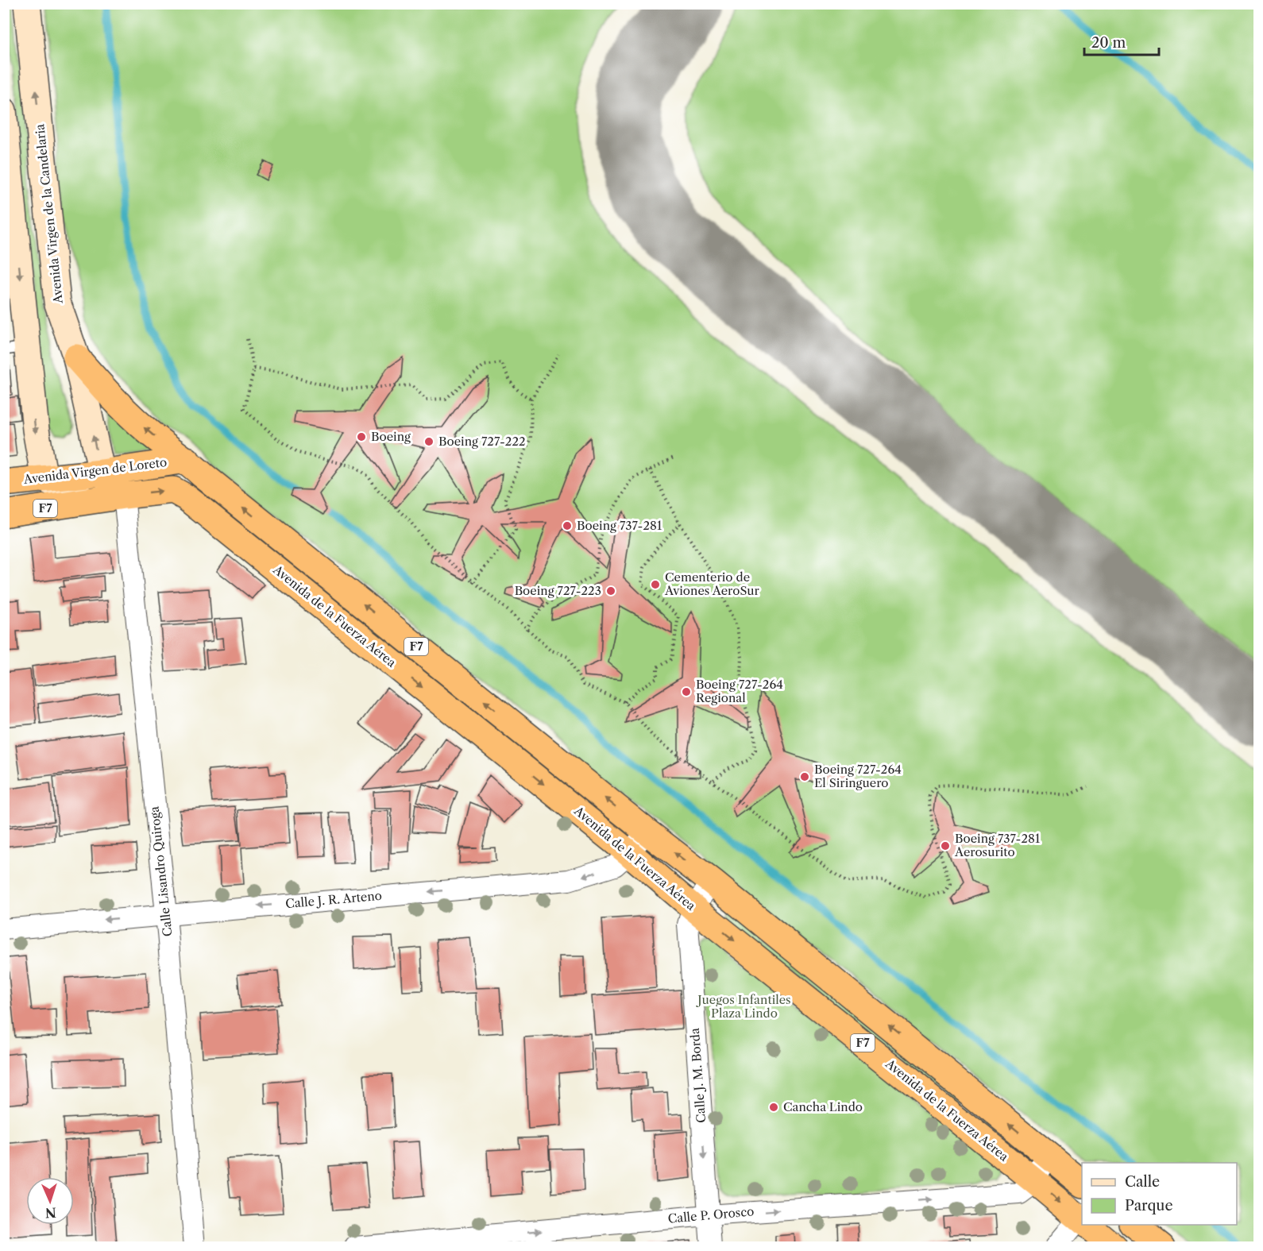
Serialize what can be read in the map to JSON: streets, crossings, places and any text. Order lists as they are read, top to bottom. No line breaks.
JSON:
{"streets":{"highway":["Avenida Virgen de Loreto","F7","Avenida de la Fuerza Aérea"],"main road":["Avenida Virgen de la Candelaria"],"street":["Calle Lisandro Quiroga","Calle J. R. Arteno","Calle J. M. Borda","Calle P. Orosco"]},"crossings":[["Avenida Virgen de la Candelaria","Avenida Virgen de Loreto"],["Avenida Virgen de Loreto","F7"],["F7","Avenida de la Fuerza Aérea"],["F7","Calle Lisandro Quiroga"],["F7","Calle J. R. Arteno"],["F7","Calle J. M. Borda"],["F7","Calle P. Orosco"],["Avenida de la Fuerza Aérea","Calle Lisandro Quiroga"],["Avenida de la Fuerza Aérea","Calle J. R. Arteno"],["Avenida de la Fuerza Aérea","Calle J. M. Borda"],["Avenida de la Fuerza Aérea","Calle P. Orosco"],["Calle Lisandro Quiroga","Calle J. R. Arteno"],["Calle J. M. Borda","Calle P. Orosco"]],"one_way":["Calle J. R. Arteno","Calle J. M. Borda","Calle P. Orosco"],"parks":["Juegos Infantiles Plaza Lindo"],"places":["Boeing","Boeing 727-222","Boeing 737-281","Cementerio de Aviones AeroSur","Boeing 727-223","Boeing 727-264 Regional","Boeing 727-264 El Siringuero","Boeing 737-281 Aerosurito","Cancha Lindo"],"legend":["Calle","Parque"],"scale_bar":"20 m","north":"bottom"}
